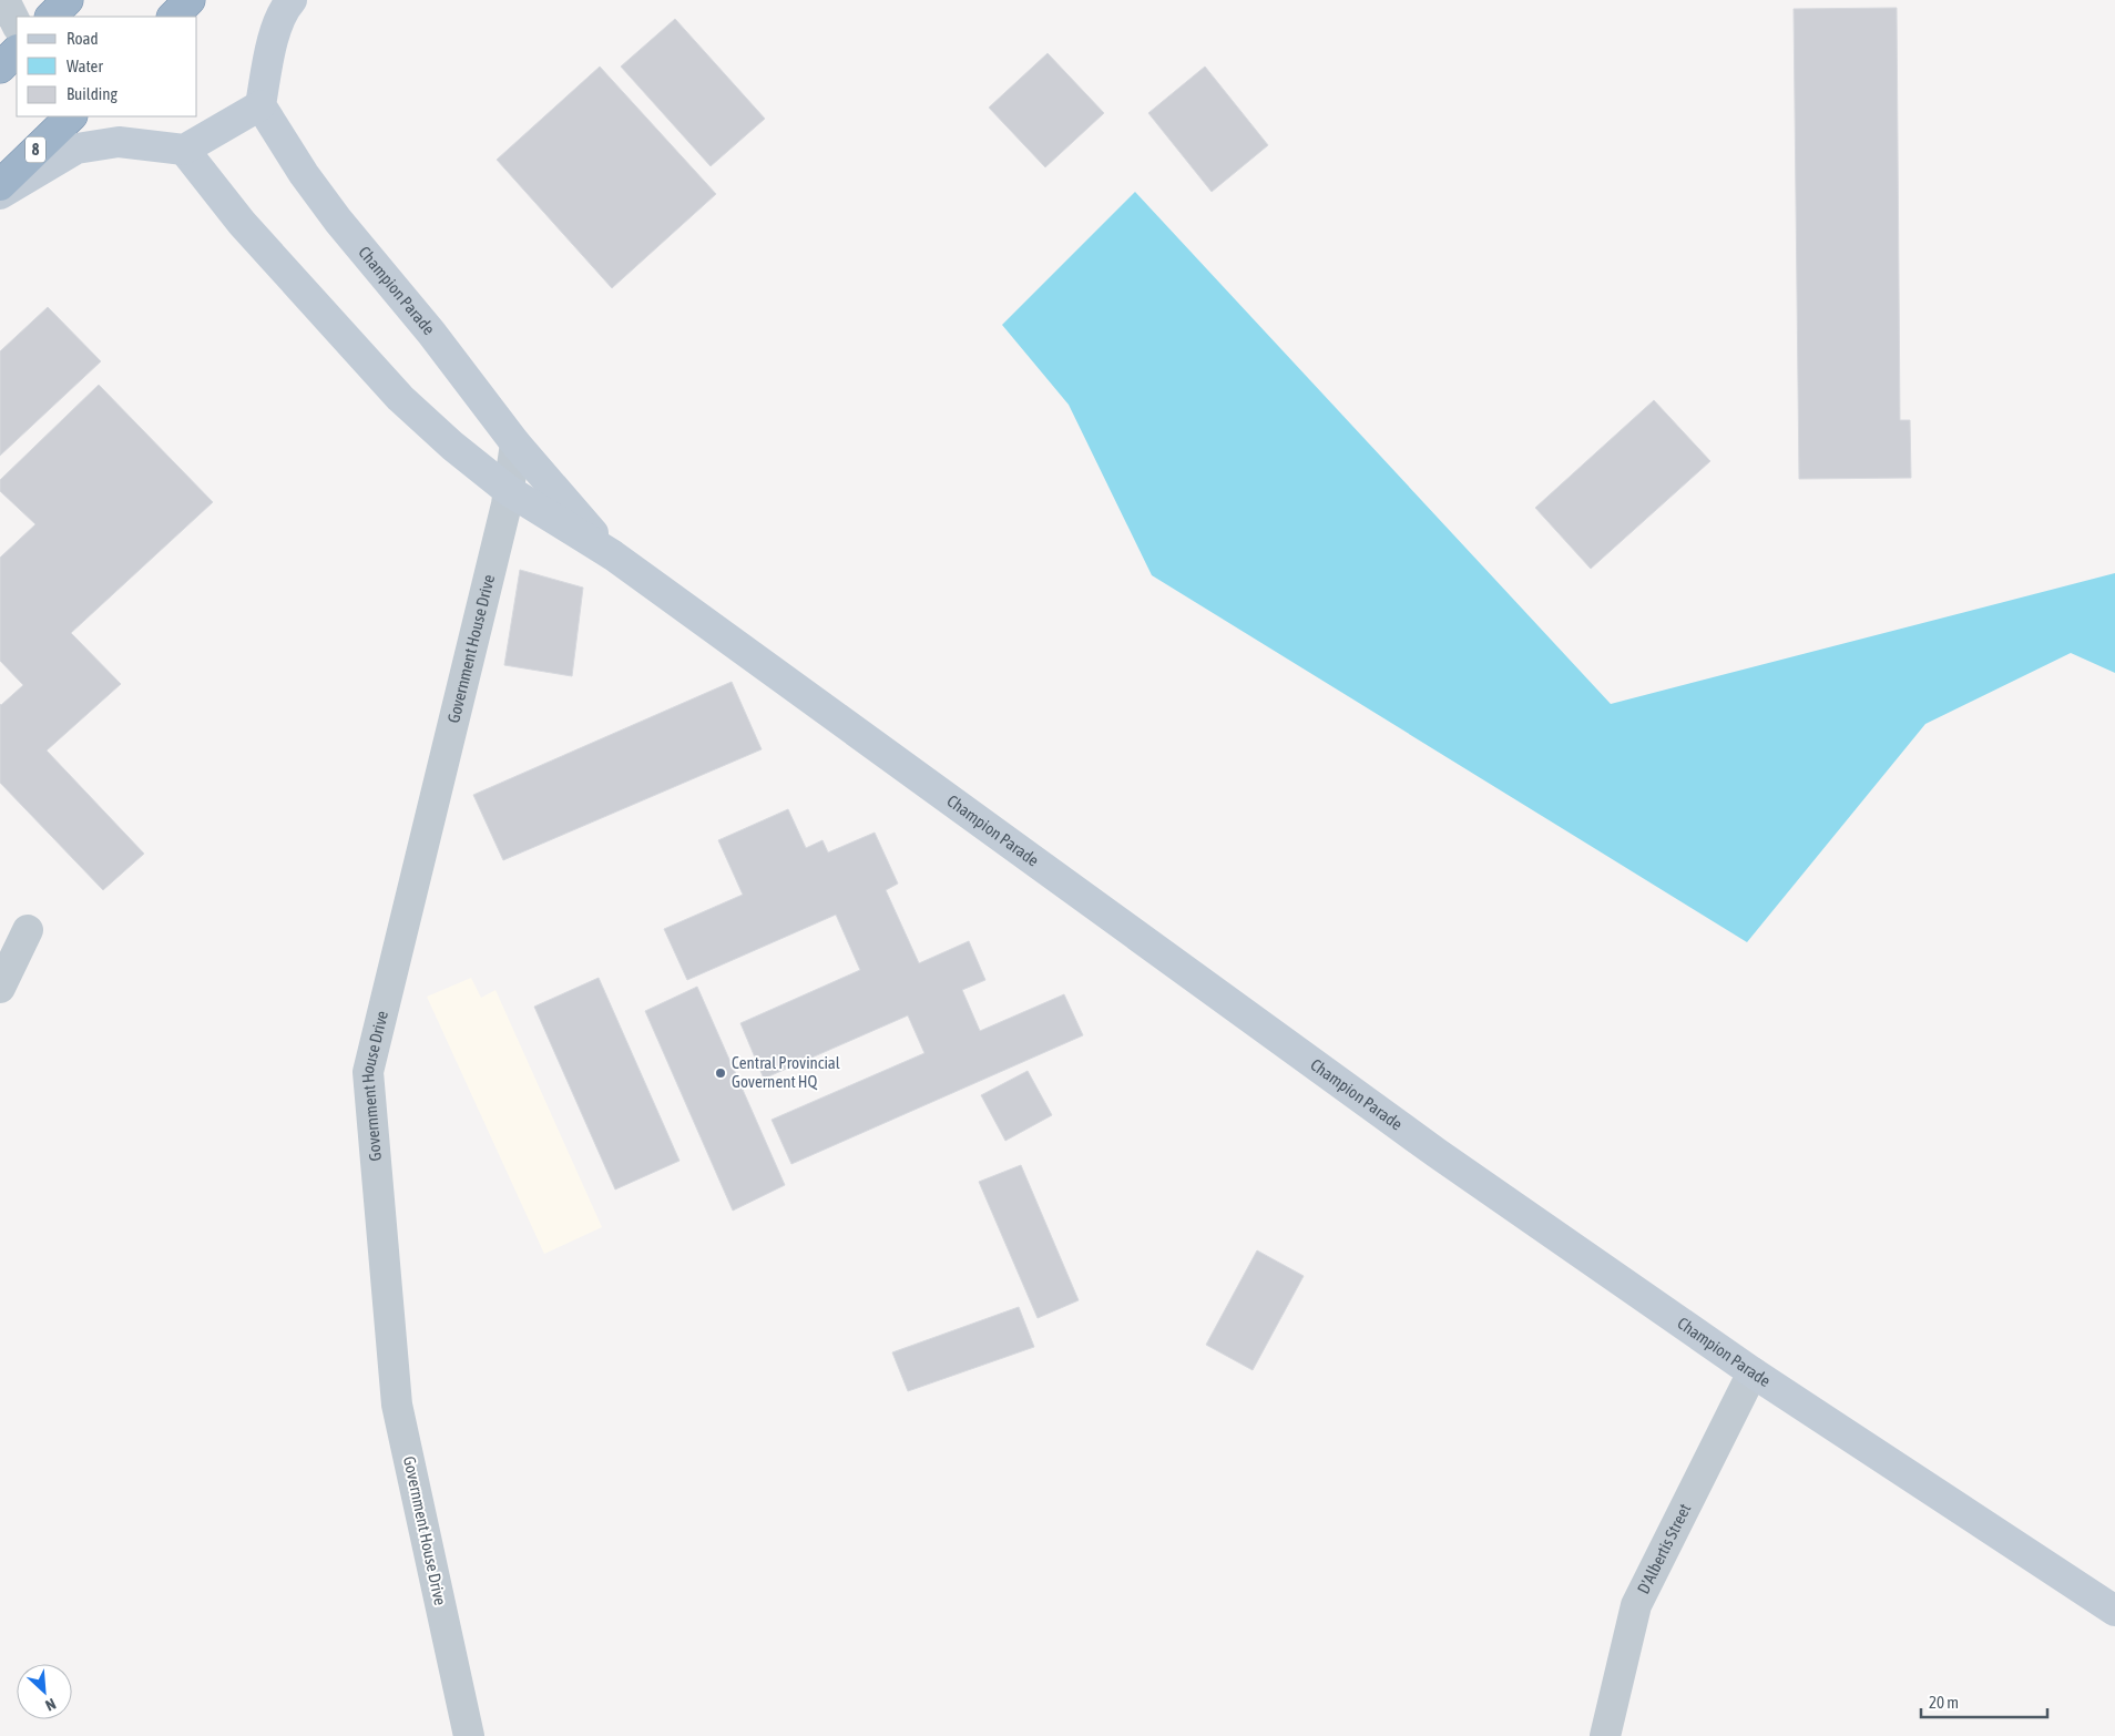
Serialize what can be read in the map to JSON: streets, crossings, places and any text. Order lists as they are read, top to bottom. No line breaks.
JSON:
{"streets":{"highway":["8"],"main road":["Champion Parade"],"street":["Government House Drive","D'Albertis Street"]},"crossings":[["Champion Parade","Government House Drive"],["Champion Parade","D'Albertis Street"]],"places":["Central Provincial Governent HQ"],"legend":["Road","Water","Building"],"scale_bar":"20 m","north":"bottom right"}
